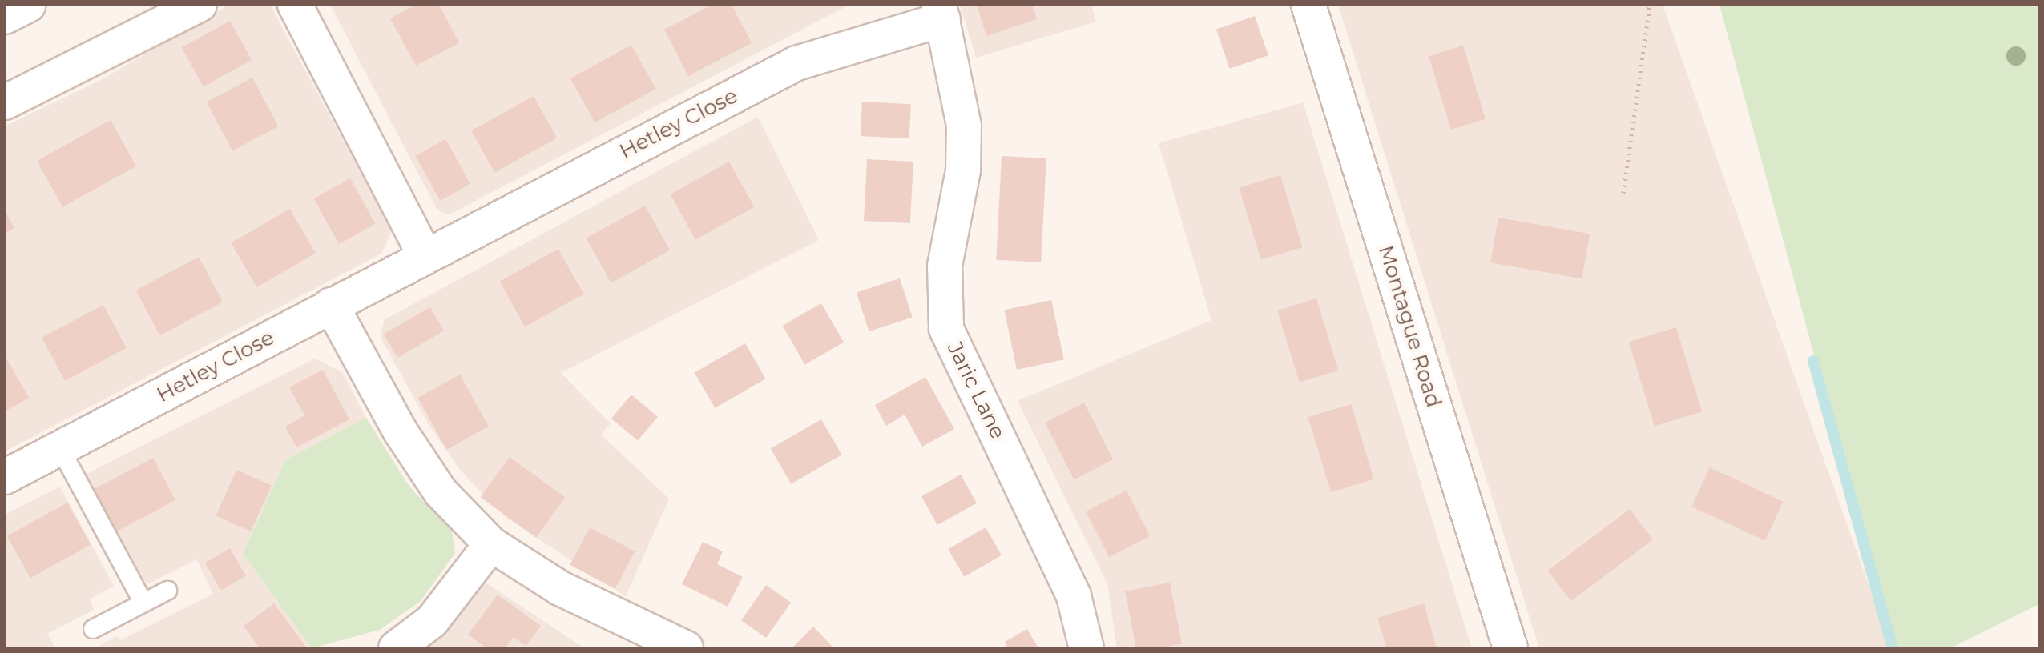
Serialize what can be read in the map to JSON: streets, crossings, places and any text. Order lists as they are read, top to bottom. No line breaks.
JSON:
{"streets":{"street":["Hetley Close","Montague Road","Jaric Lane"]},"crossings":[["Hetley Close","Jaric Lane"]]}
